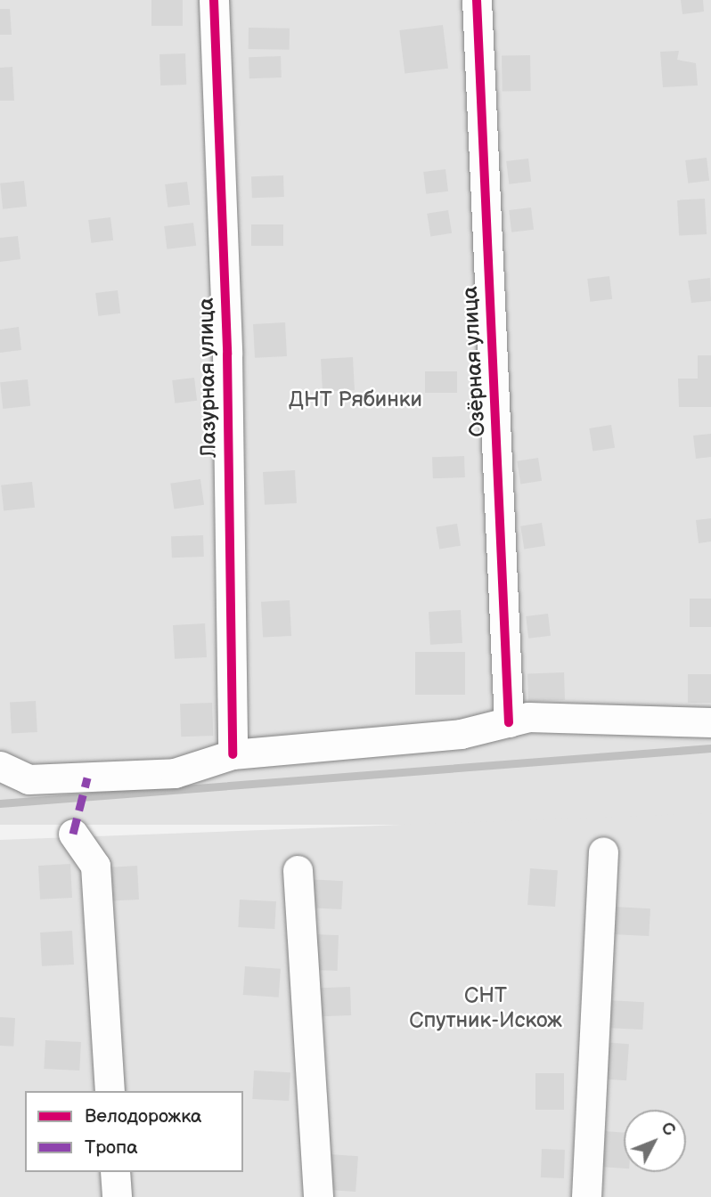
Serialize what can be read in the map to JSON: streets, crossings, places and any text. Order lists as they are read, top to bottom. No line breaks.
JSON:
{"streets":{"street":["Озёрная улица","Лазурная улица"]},"parks":["ДНТ Рябинки","СНТ Спутник-Искож"],"legend":["Велодорожка","Тропа"],"north":"top right"}
